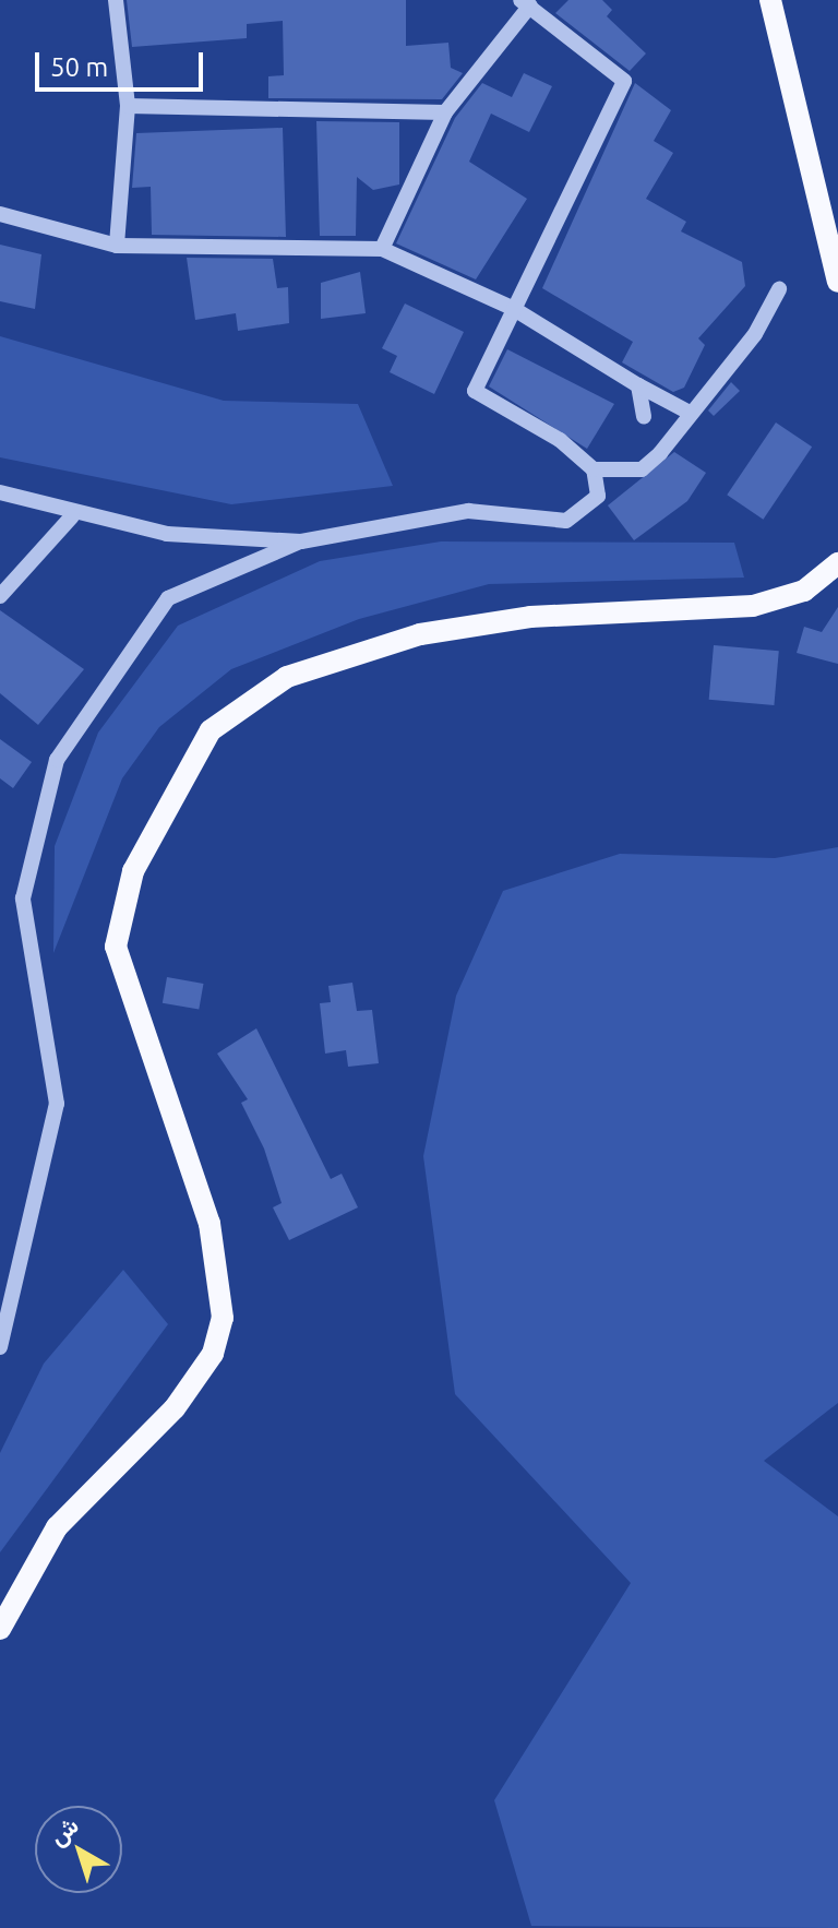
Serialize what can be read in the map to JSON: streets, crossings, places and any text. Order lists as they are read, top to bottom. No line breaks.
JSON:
{"scale_bar":"50 m","north":"top left"}
